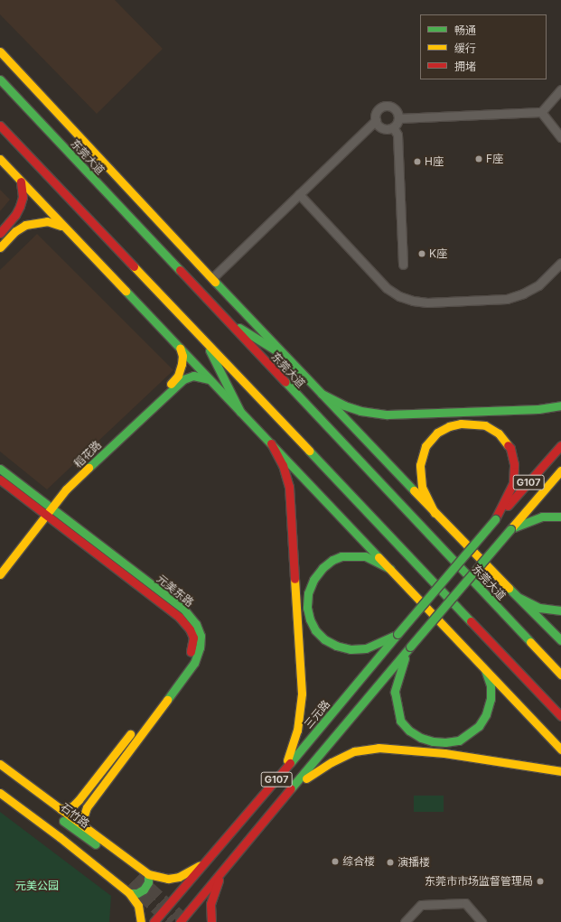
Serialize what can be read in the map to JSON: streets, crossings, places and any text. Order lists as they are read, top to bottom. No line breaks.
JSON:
{"streets":{"main road":["东莞大道","稻花路","G107","元美东路","三元路","石竹路"]},"crossings":[["稻花路","元美东路"],["G107","三元路"]],"parks":["元美公园"],"places":["F座","H座","K座","综合楼","演播楼","东莞市市场监督管理局"],"legend":["畅通","缓行","拥堵"]}
